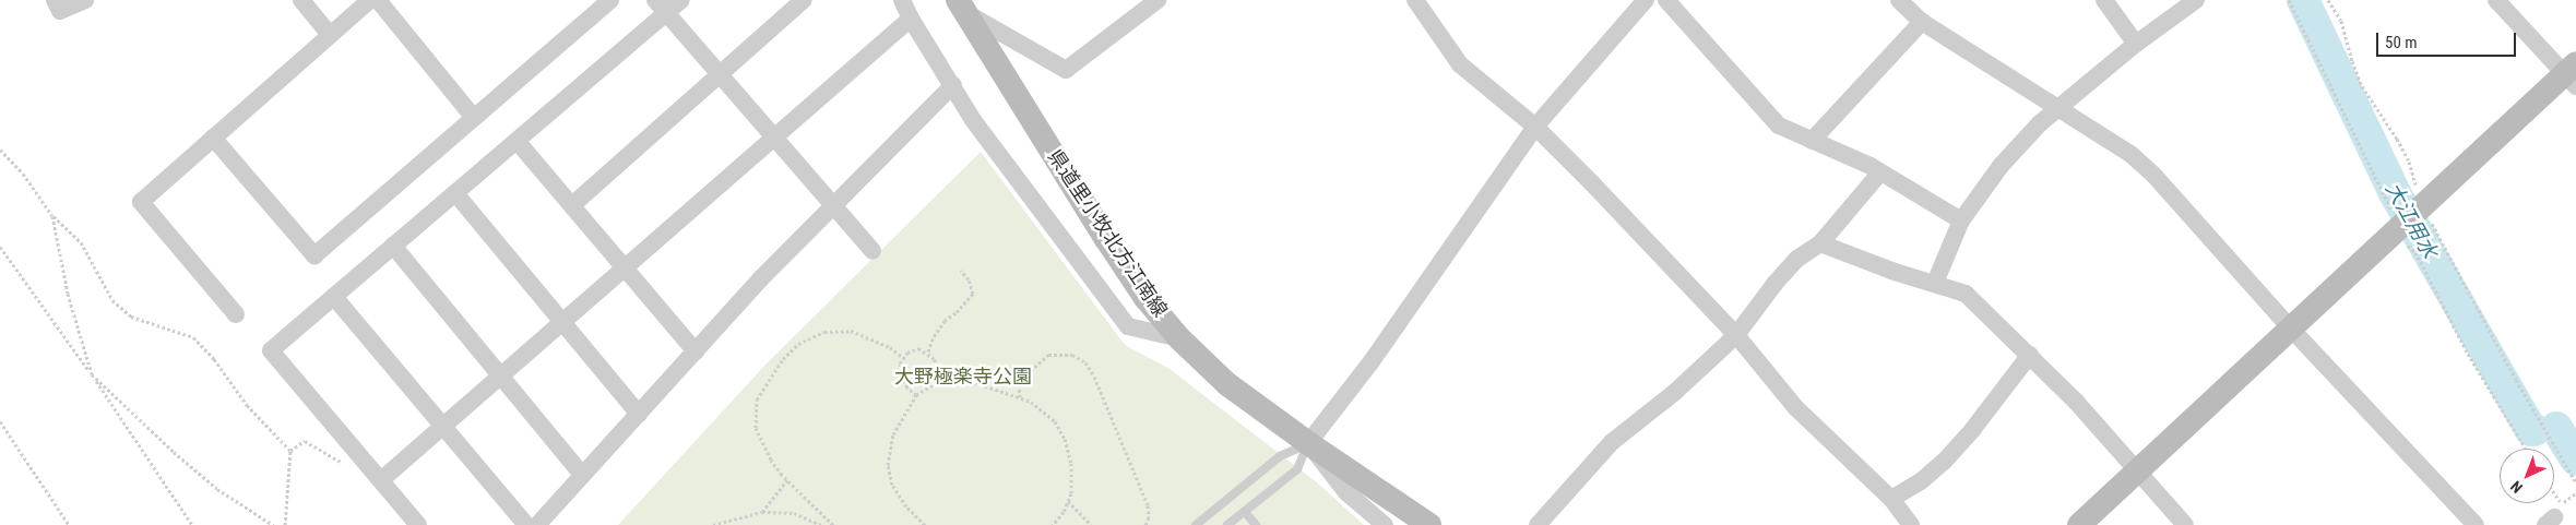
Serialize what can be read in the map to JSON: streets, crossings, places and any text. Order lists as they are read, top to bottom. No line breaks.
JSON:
{"streets":{"main road":["県道里小牧北方江南線"]},"water":["大江用水"],"parks":["大野極楽寺公園"],"scale_bar":"50 m","north":"bottom left"}
